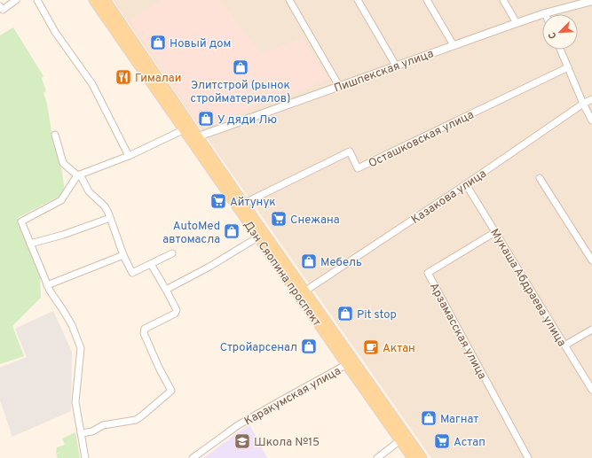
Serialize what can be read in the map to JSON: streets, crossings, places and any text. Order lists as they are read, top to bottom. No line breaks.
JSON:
{"streets":{"main road":["Дэн Сяопина проспект"],"street":["Пишпекская улица","Осташковская улица","Казакова улица","Мукаша Абдраева улица","Арзамасская улица","Каракумская улица"]},"crossings":[["Пишпекская улица","Дэн Сяопина проспект"],["Осташковская улица","Дэн Сяопина проспект"],["Казакова улица","Дэн Сяопина проспект"],["Казакова улица","Мукаша Абдраева улица"],["Дэн Сяопина проспект","Каракумская улица"],["Мукаша Абдраева улица","Арзамасская улица"]],"places":{"shop":["Новый дом","Элитстрой (рынок стройматериалов)","У дяди Лю","AutoMed автомасла","Мебель","Pit stop","Стройарсенал","Магнат"],"restaurant":["Гималаи"],"supermarket":["Айтунук","Снежана","Астап"],"cafe":["Актан"],"school or university":["Школа №15"]},"north":"bottom left"}
